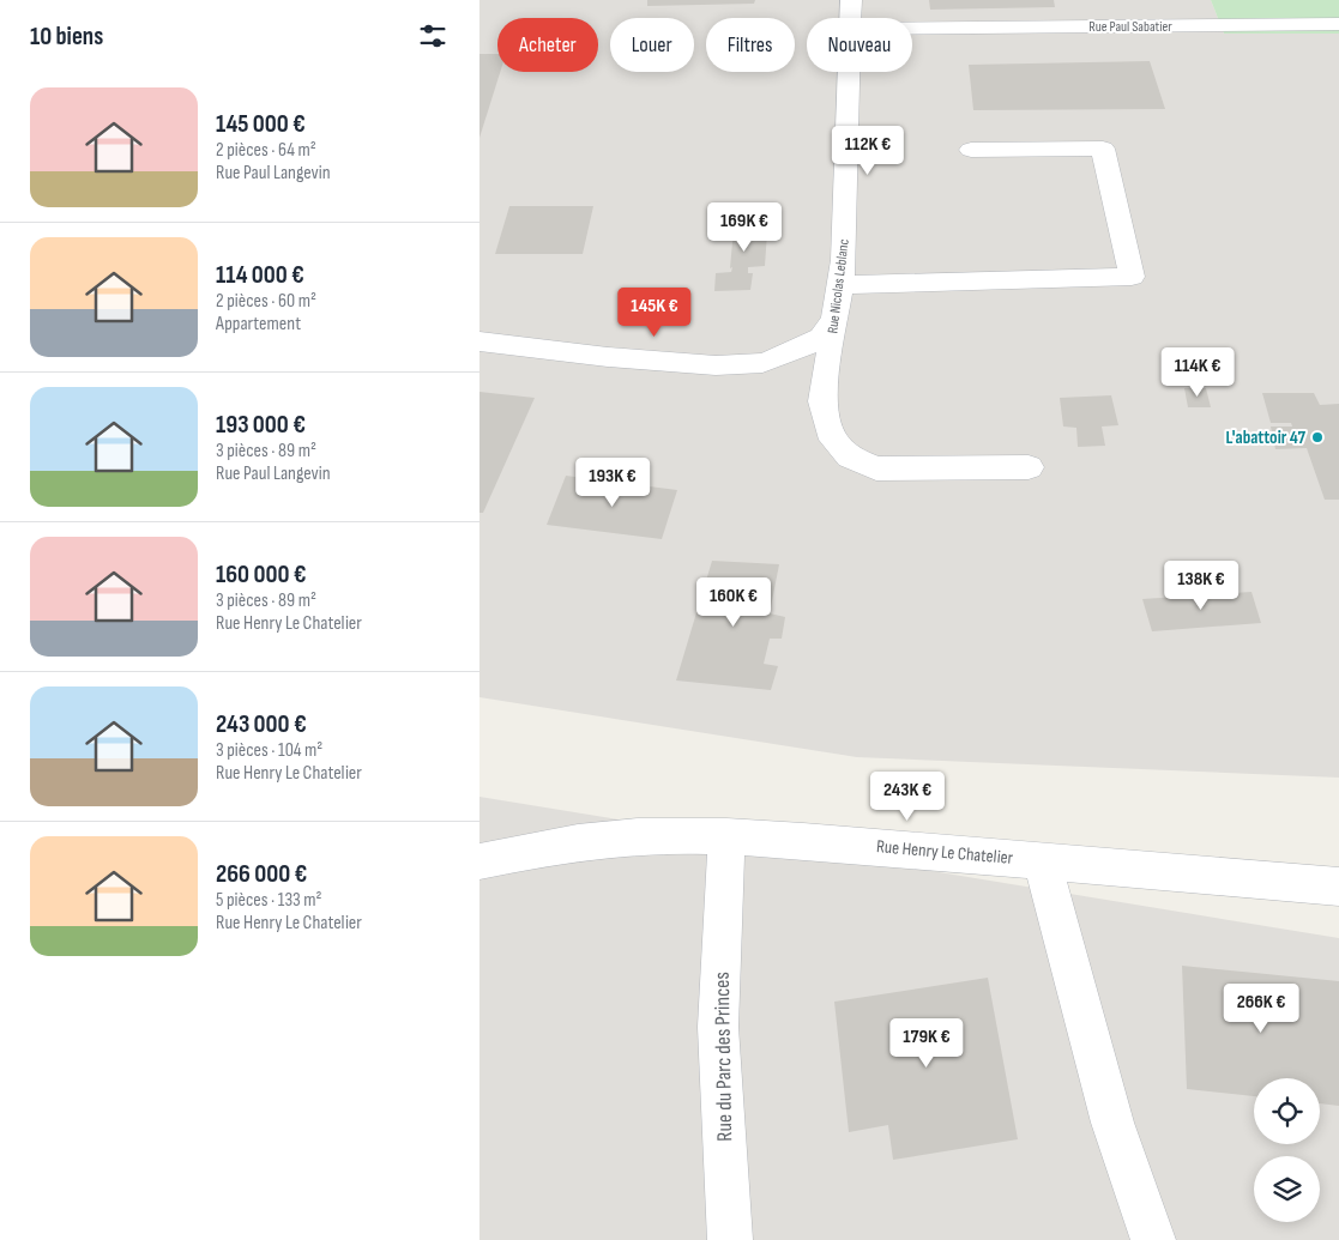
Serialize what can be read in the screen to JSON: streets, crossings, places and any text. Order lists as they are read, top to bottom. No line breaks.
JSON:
{"streets":{"street":["Rue Paul Sabatier","Rue Nicolas Leblanc","Rue Henry Le Chatelier","Rue du Parc des Princes"]},"crossings":[["Rue Henry Le Chatelier","Rue du Parc des Princes"]],"places":["L'abattoir 47"],"page":{"heading":"10 biens","chip":["Acheter","Louer","Filtres","Nouveau"],"list":[{"name":"145 000 €","note":"2 pièces · 64 m² · Rue Paul Langevin"},{"name":"114 000 €","note":"2 pièces · 60 m² · Appartement"},{"name":"193 000 €","note":"3 pièces · 89 m² · Rue Paul Langevin"},{"name":"160 000 €","note":"3 pièces · 89 m² · Rue Henry Le Chatelier"},{"name":"243 000 €","note":"3 pièces · 104 m² · Rue Henry Le Chatelier"},{"name":"266 000 €","note":"5 pièces · 133 m² · Rue Henry Le Chatelier"}],"price":["112K €","169K €","145K €","114K €","193K €","138K €","160K €","243K €","266K €","179K €"]}}
